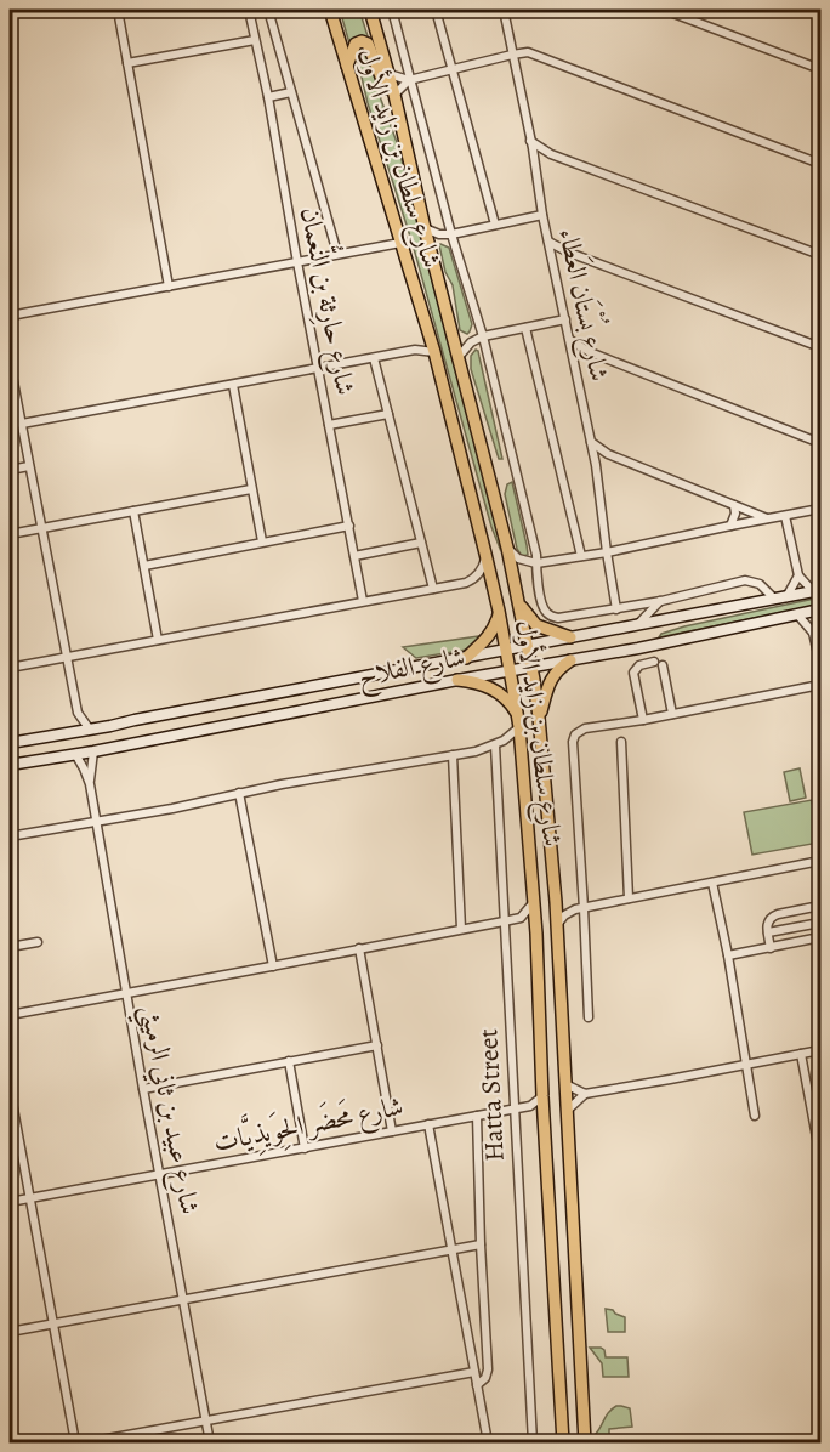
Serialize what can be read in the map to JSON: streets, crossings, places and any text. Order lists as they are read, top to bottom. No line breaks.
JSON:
{"streets":{"main road":["شارع سلطان بن زايد الأول","شارع الفلاح"],"street":["شارع حارِثة بن النُّعمان","شارع بُسْتَان العَطاء","Hatta Street","شارع عبيد بن ثاني الرميثي","شارع مَحضَر الحِوَيذِيَّات"]},"crossings":[["شارع سلطان بن زايد الأول","شارع الفلاح"],["شارع سلطان بن زايد الأول","شارع مَحضَر الحِوَيذِيَّات"],["شارع الفلاح","شارع عبيد بن ثاني الرميثي"],["Hatta Street","شارع مَحضَر الحِوَيذِيَّات"],["شارع عبيد بن ثاني الرميثي","شارع مَحضَر الحِوَيذِيَّات"]]}
